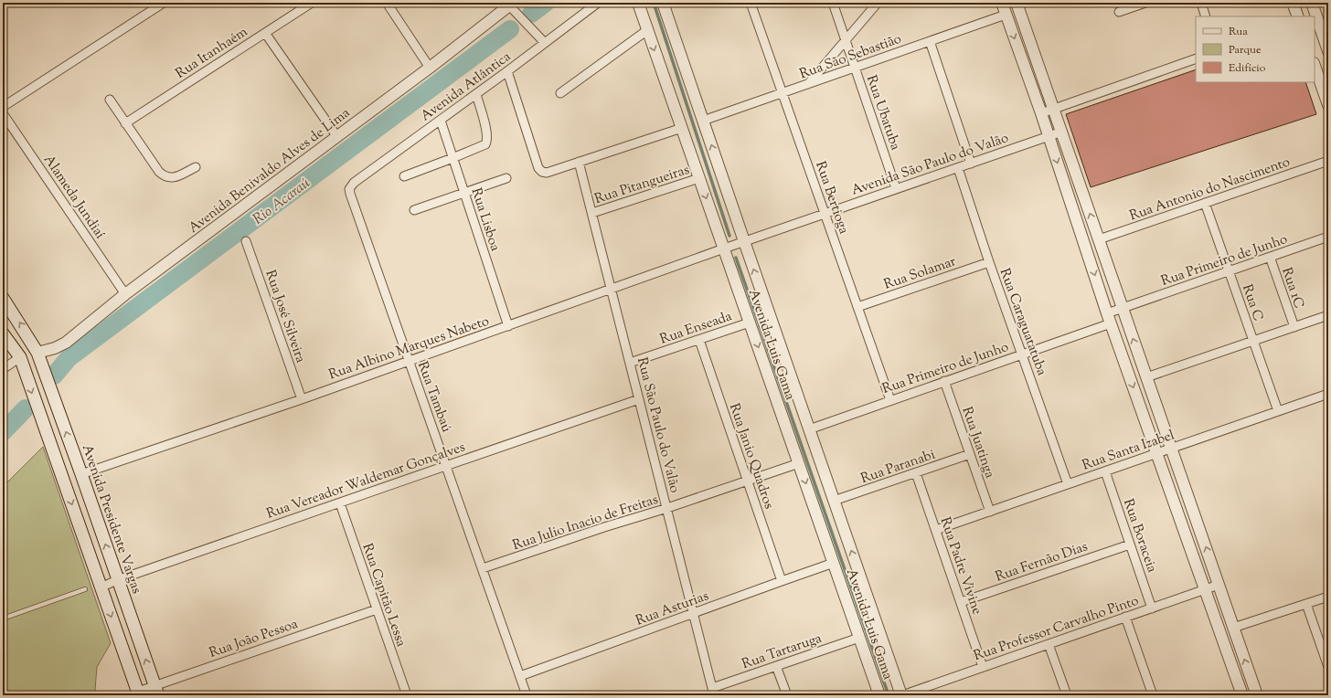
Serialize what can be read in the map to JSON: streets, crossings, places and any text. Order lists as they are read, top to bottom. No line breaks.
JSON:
{"streets":{"main road":["Avenida Presidente Vargas"],"street":["Rua Itanhaém","Rua São Sebastião","Avenida Atlântica","Rua Ubatuba","Avenida São Paulo do Valão","Avenida Benivaldo Alves de Lima","Rua Pitangueiras","Rua Antonio do Nascimento","Alameda Jundiaí","Rua Bertioga","Rua Lisboa","Rua Primeiro de Junho","Rua Solamar","Rua 1C","Rua C","Rua José Silveira","Rua Caraguatatuba","Rua Enseada","Avenida Luis Gama","Rua Albino Marques Nabeto","Rua Tambaú","Rua São Paulo do Valão","Rua Juatinga","Rua Santa Izabel","Rua Janio Quadros","Rua Paranabi","Rua Vereador Waldemar Gonçalves","Rua Julio Inacio de Freitas","Rua Boraceia","Rua Fernão Dias","Rua Padre Vivine","Rua Capitão Lessa","Rua Asturias","Rua Professor Carvalho Pinto","Rua João Pessoa","Rua Tartaruga"]},"crossings":[["Rua São Sebastião","Rua Ubatuba"],["Rua São Sebastião","Rua Bertioga"],["Rua São Sebastião","Avenida Luis Gama"],["Avenida Atlântica","Rua Lisboa"],["Avenida Atlântica","Rua Tambaú"],["Rua Ubatuba","Avenida São Paulo do Valão"],["Avenida São Paulo do Valão","Rua Bertioga"],["Avenida São Paulo do Valão","Rua Caraguatatuba"],["Avenida São Paulo do Valão","Avenida Luis Gama"],["Avenida São Paulo do Valão","Rua Albino Marques Nabeto"],["Avenida Benivaldo Alves de Lima","Alameda Jundiaí"],["Avenida Benivaldo Alves de Lima","Avenida Presidente Vargas"],["Rua Pitangueiras","Avenida Luis Gama"],["Rua Pitangueiras","Rua São Paulo do Valão"],["Rua Antonio do Nascimento","Rua C"],["Rua Bertioga","Rua Primeiro de Junho"],["Rua Bertioga","Rua Solamar"],["Rua Lisboa","Rua Albino Marques Nabeto"],["Rua Primeiro de Junho","Rua 1C"],["Rua Primeiro de Junho","Rua C"],["Rua Primeiro de Junho","Rua Caraguatatuba"],["Rua Primeiro de Junho","Avenida Luis Gama"],["Rua Primeiro de Junho","Rua Juatinga"],["Rua Solamar","Rua Caraguatatuba"],["Rua C","Rua Santa Izabel"],["Rua José Silveira","Rua Albino Marques Nabeto"],["Rua Caraguatatuba","Rua Santa Izabel"],["Rua Enseada","Avenida Luis Gama"],["Rua Enseada","Rua São Paulo do Valão"],["Rua Enseada","Rua Janio Quadros"],["Avenida Luis Gama","Rua Albino Marques Nabeto"],["Avenida Luis Gama","Rua Paranabi"],["Avenida Luis Gama","Rua Julio Inacio de Freitas"],["Avenida Luis Gama","Rua Asturias"],["Avenida Luis Gama","Rua Professor Carvalho Pinto"],["Avenida Luis Gama","Rua Tartaruga"],["Rua Albino Marques Nabeto","Rua Tambaú"],["Rua Albino Marques Nabeto","Rua São Paulo do Valão"],["Rua Albino Marques Nabeto","Avenida Presidente Vargas"],["Rua Tambaú","Rua Vereador Waldemar Gonçalves"],["Rua Tambaú","Rua Julio Inacio de Freitas"],["Rua Tambaú","Rua Asturias"],["Rua São Paulo do Valão","Rua Vereador Waldemar Gonçalves"],["Rua São Paulo do Valão","Rua Julio Inacio de Freitas"],["Rua São Paulo do Valão","Rua Asturias"],["Rua São Paulo do Valão","Rua Tartaruga"],["Rua Juatinga","Rua Santa Izabel"],["Rua Juatinga","Rua Paranabi"],["Rua Santa Izabel","Rua Boraceia"],["Rua Santa Izabel","Rua Padre Vivine"],["Rua Janio Quadros","Rua Julio Inacio de Freitas"],["Rua Janio Quadros","Rua Asturias"],["Rua Paranabi","Rua Padre Vivine"],["Rua Vereador Waldemar Gonçalves","Avenida Presidente Vargas"],["Rua Vereador Waldemar Gonçalves","Rua Capitão Lessa"],["Avenida Presidente Vargas","Rua João Pessoa"],["Rua Boraceia","Rua Fernão Dias"],["Rua Boraceia","Rua Professor Carvalho Pinto"],["Rua Fernão Dias","Rua Padre Vivine"],["Rua Padre Vivine","Rua Professor Carvalho Pinto"],["Rua Capitão Lessa","Rua João Pessoa"]],"water":["Rio Acaraú"],"legend":["Rua","Parque","Edifício"]}
